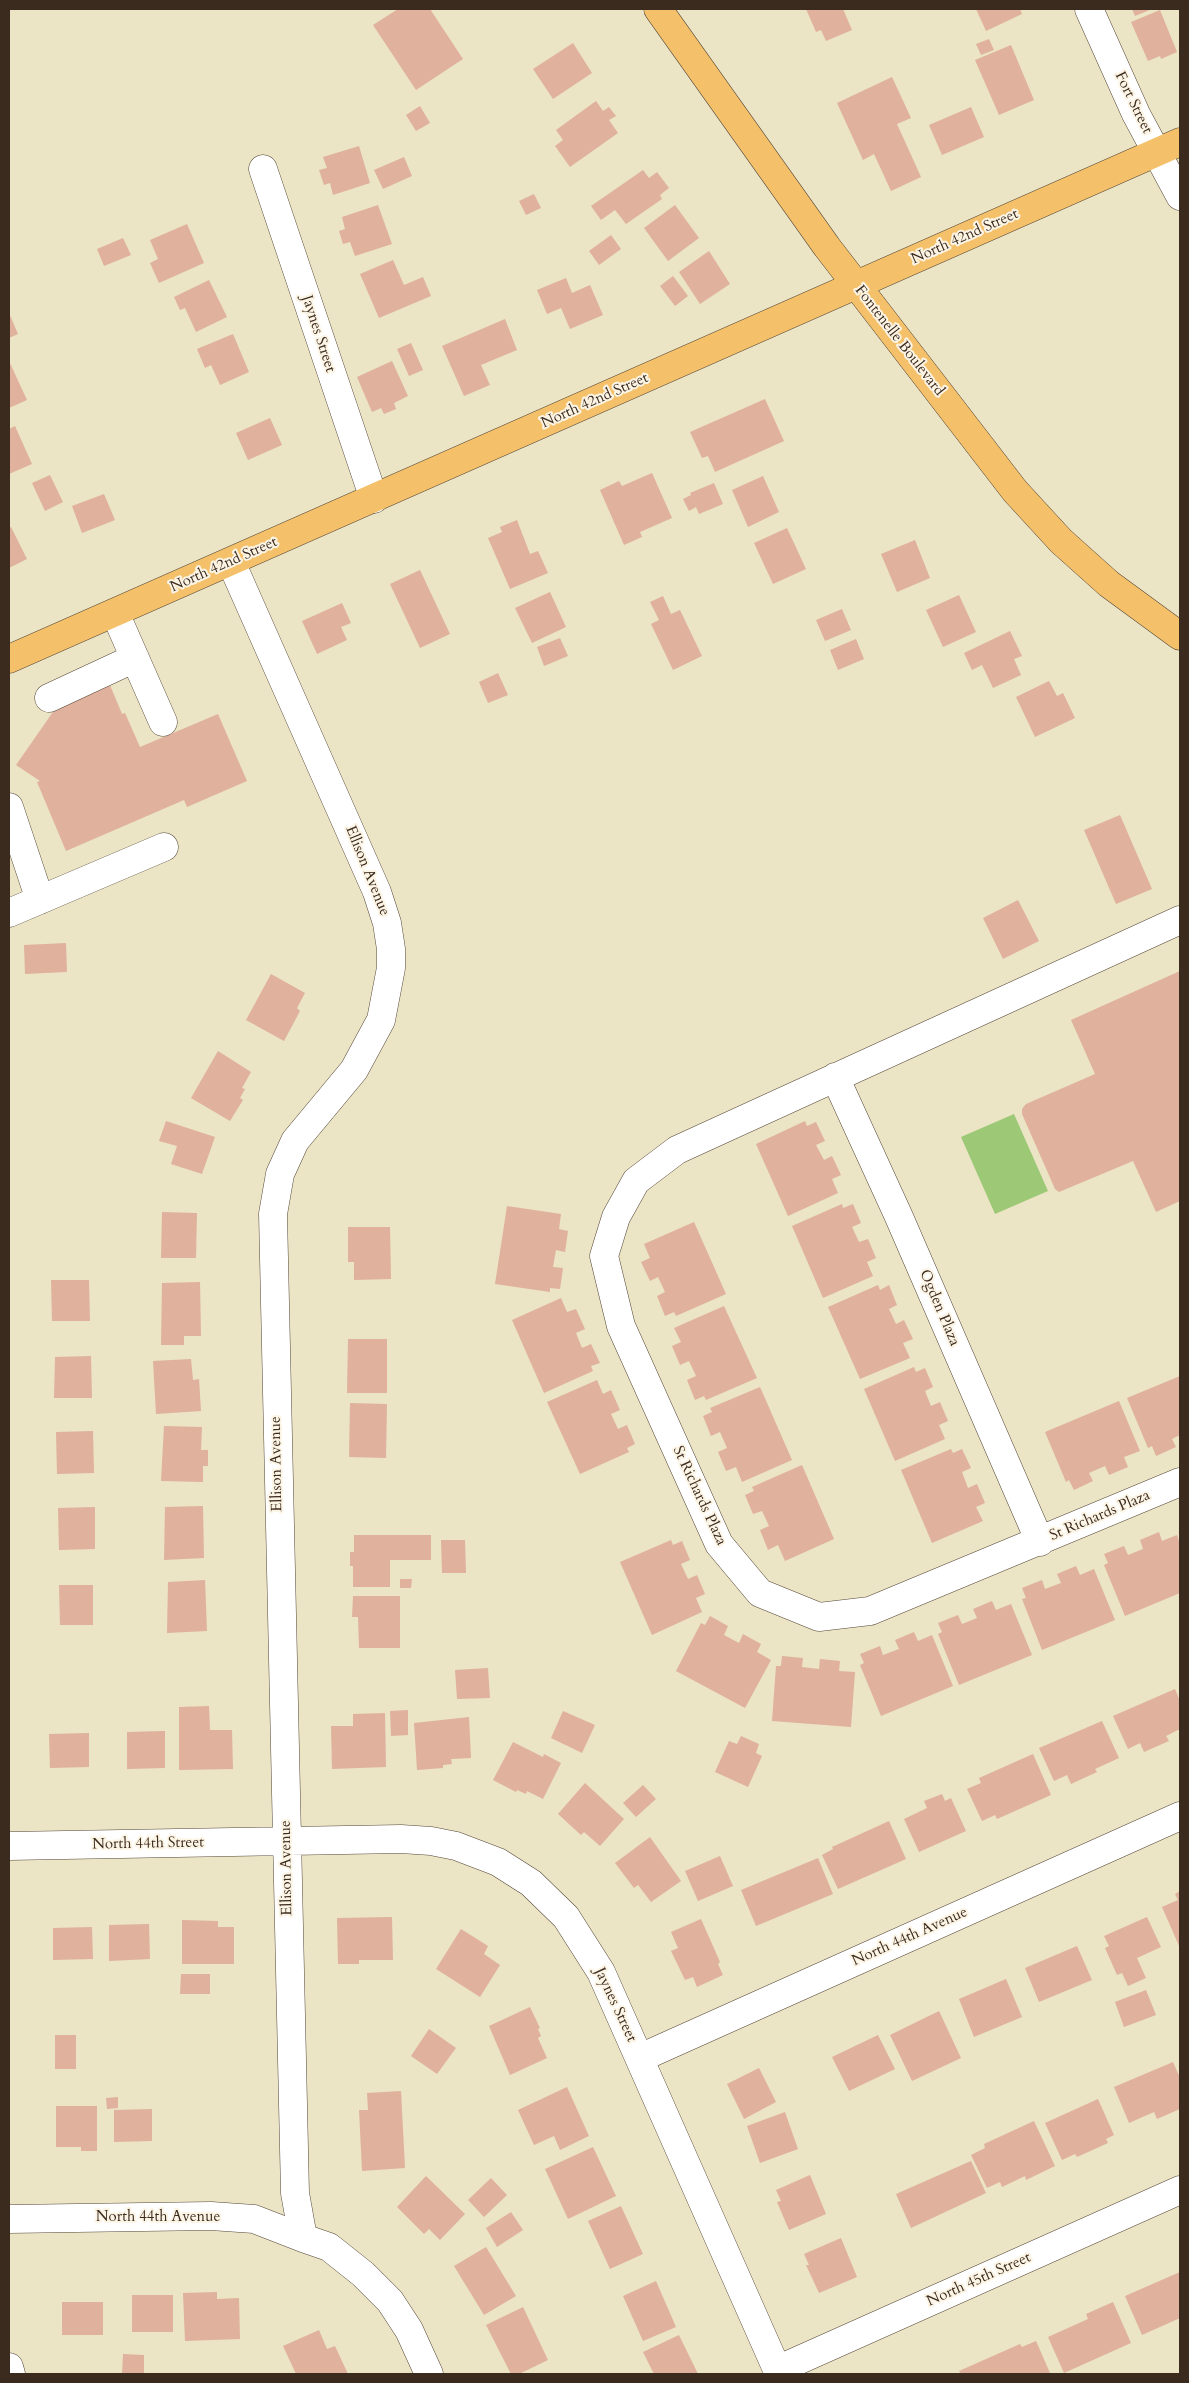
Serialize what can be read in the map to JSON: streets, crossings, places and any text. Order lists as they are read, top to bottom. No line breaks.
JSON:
{"streets":{"main road":["North 42nd Street","Fontenelle Boulevard"],"street":["Fort Street","Jaynes Street","Ellison Avenue","Ogden Plaza","St Richards Plaza","North 44th Street","North 44th Avenue","North 45th Street"]},"crossings":[["Fort Street","North 42nd Street"],["North 42nd Street","Jaynes Street"],["North 42nd Street","Fontenelle Boulevard"],["North 42nd Street","Ellison Avenue"],["Jaynes Street","Ellison Avenue"],["Jaynes Street","North 44th Street"],["Jaynes Street","North 44th Avenue"],["Jaynes Street","North 45th Street"],["Ellison Avenue","North 44th Street"],["Ellison Avenue","North 44th Avenue"],["Ogden Plaza","St Richards Plaza"]]}
